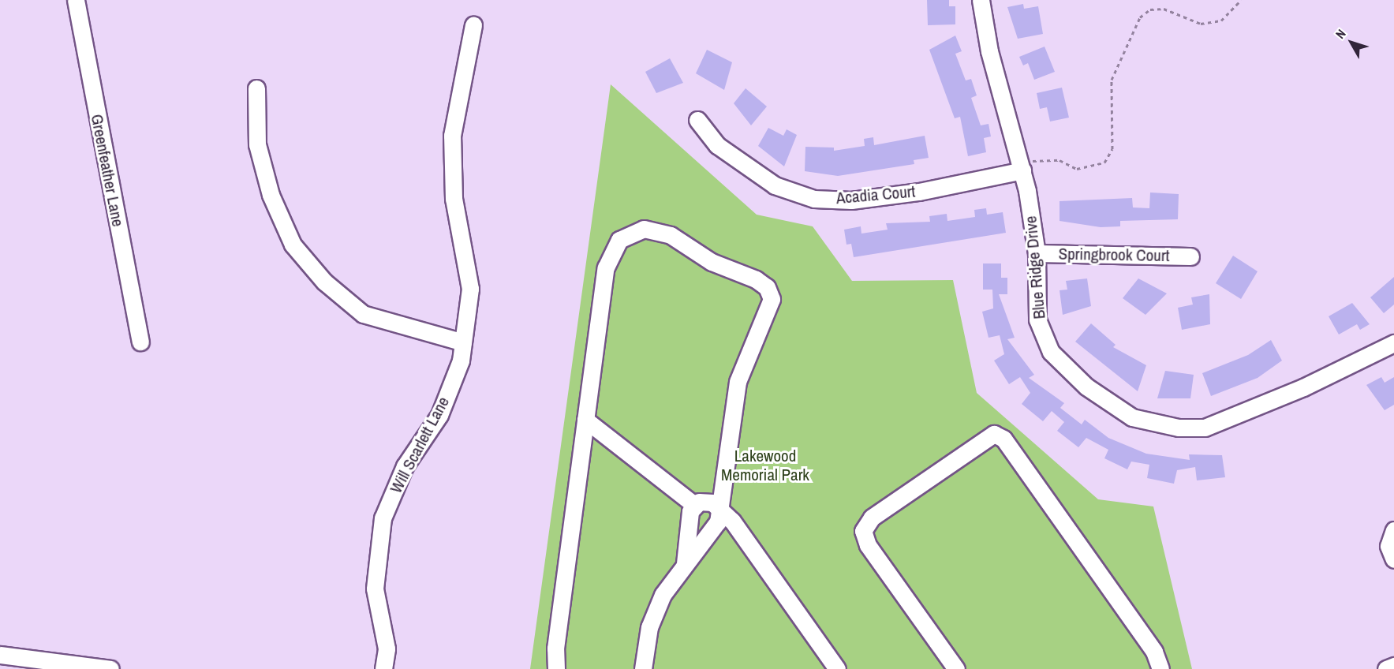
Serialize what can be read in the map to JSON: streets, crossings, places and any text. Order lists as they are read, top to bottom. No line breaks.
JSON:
{"streets":{"street":["Greenfeather Lane","Acadia Court","Springbrook Court","Blue Ridge Drive","Will Scarlett Lane"]},"crossings":[["Acadia Court","Blue Ridge Drive"],["Springbrook Court","Blue Ridge Drive"]],"parks":["Lakewood Memorial Park"],"north":"top left"}
